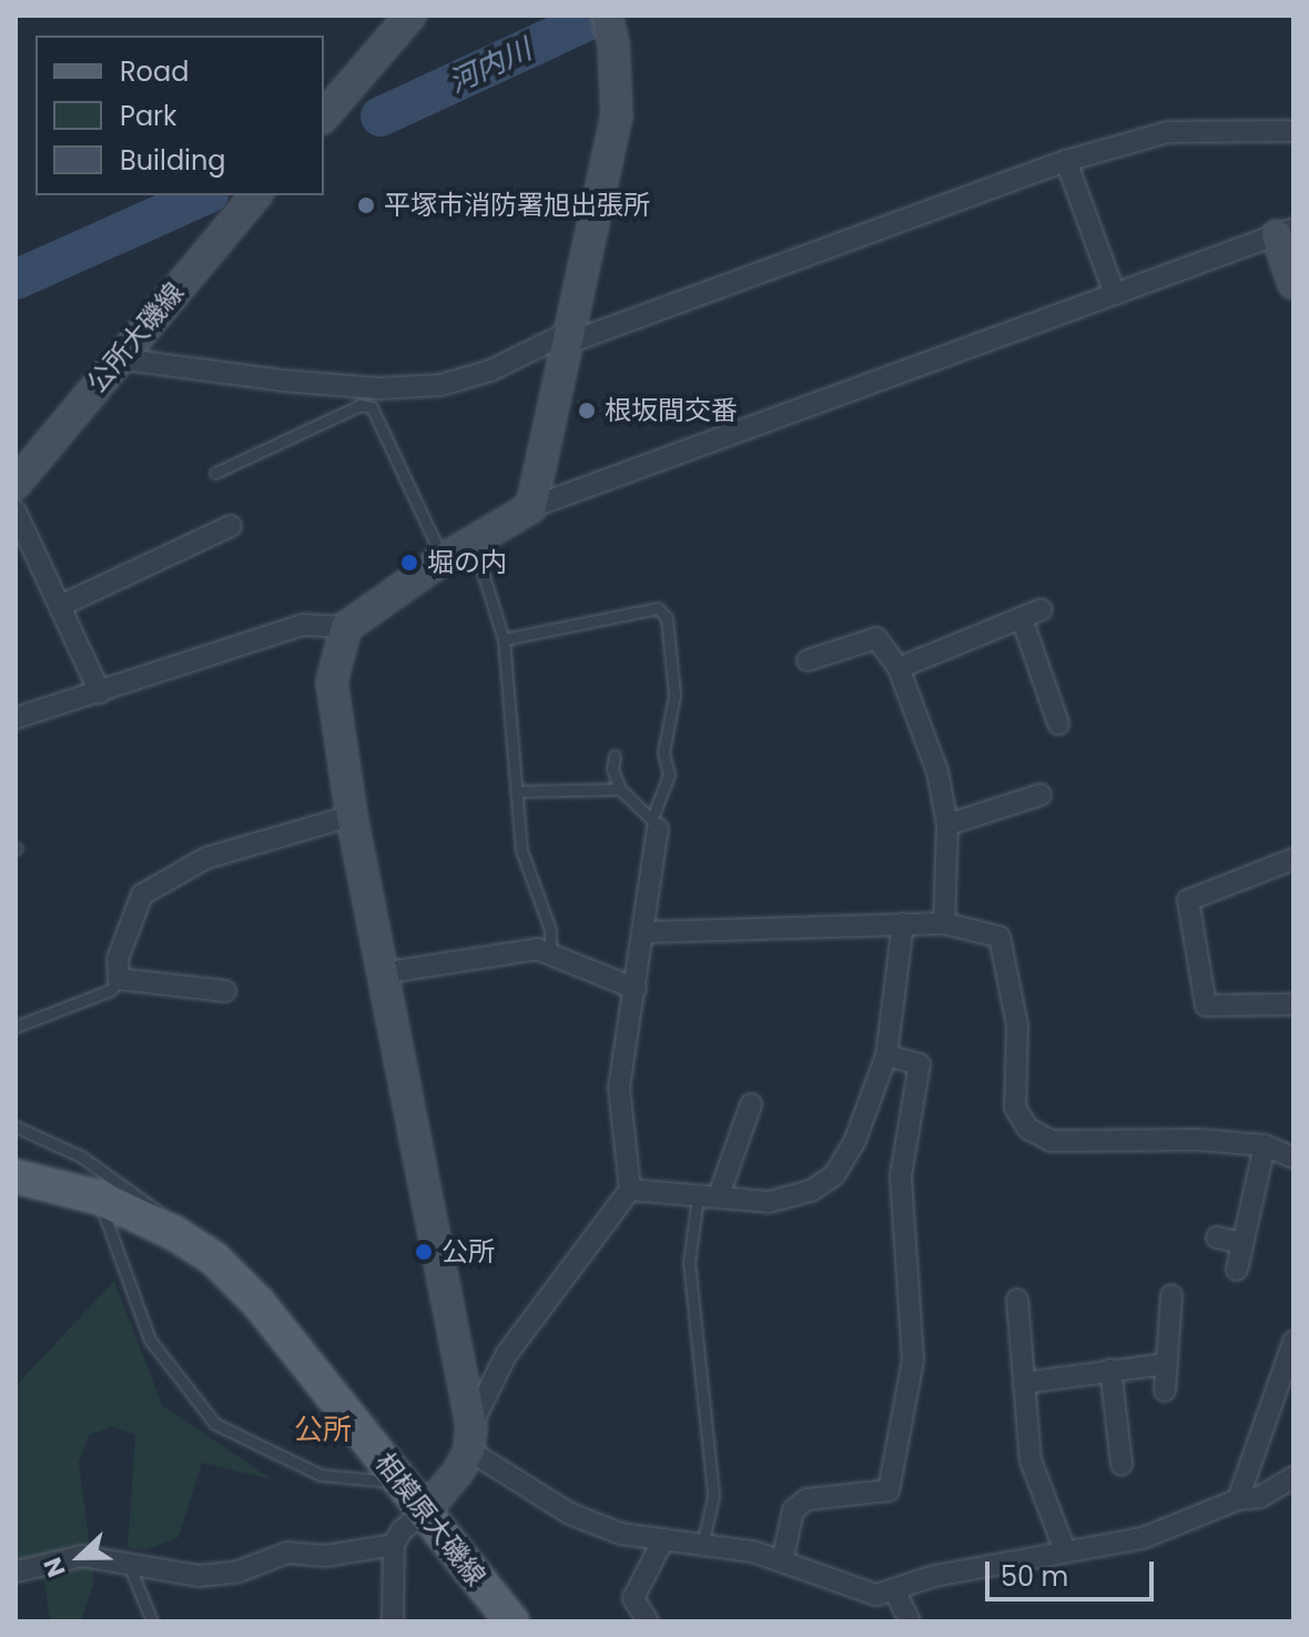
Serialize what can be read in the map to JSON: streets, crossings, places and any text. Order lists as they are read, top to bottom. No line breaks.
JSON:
{"streets":{"main road":["相模原大磯線"],"street":["公所大磯線"]},"districts":["公所"],"water":["河内川"],"places":["平塚市消防署旭出張所","根坂間交番","堀の内","公所"],"legend":["Road","Park","Building"],"scale_bar":"50 m","north":"left"}
